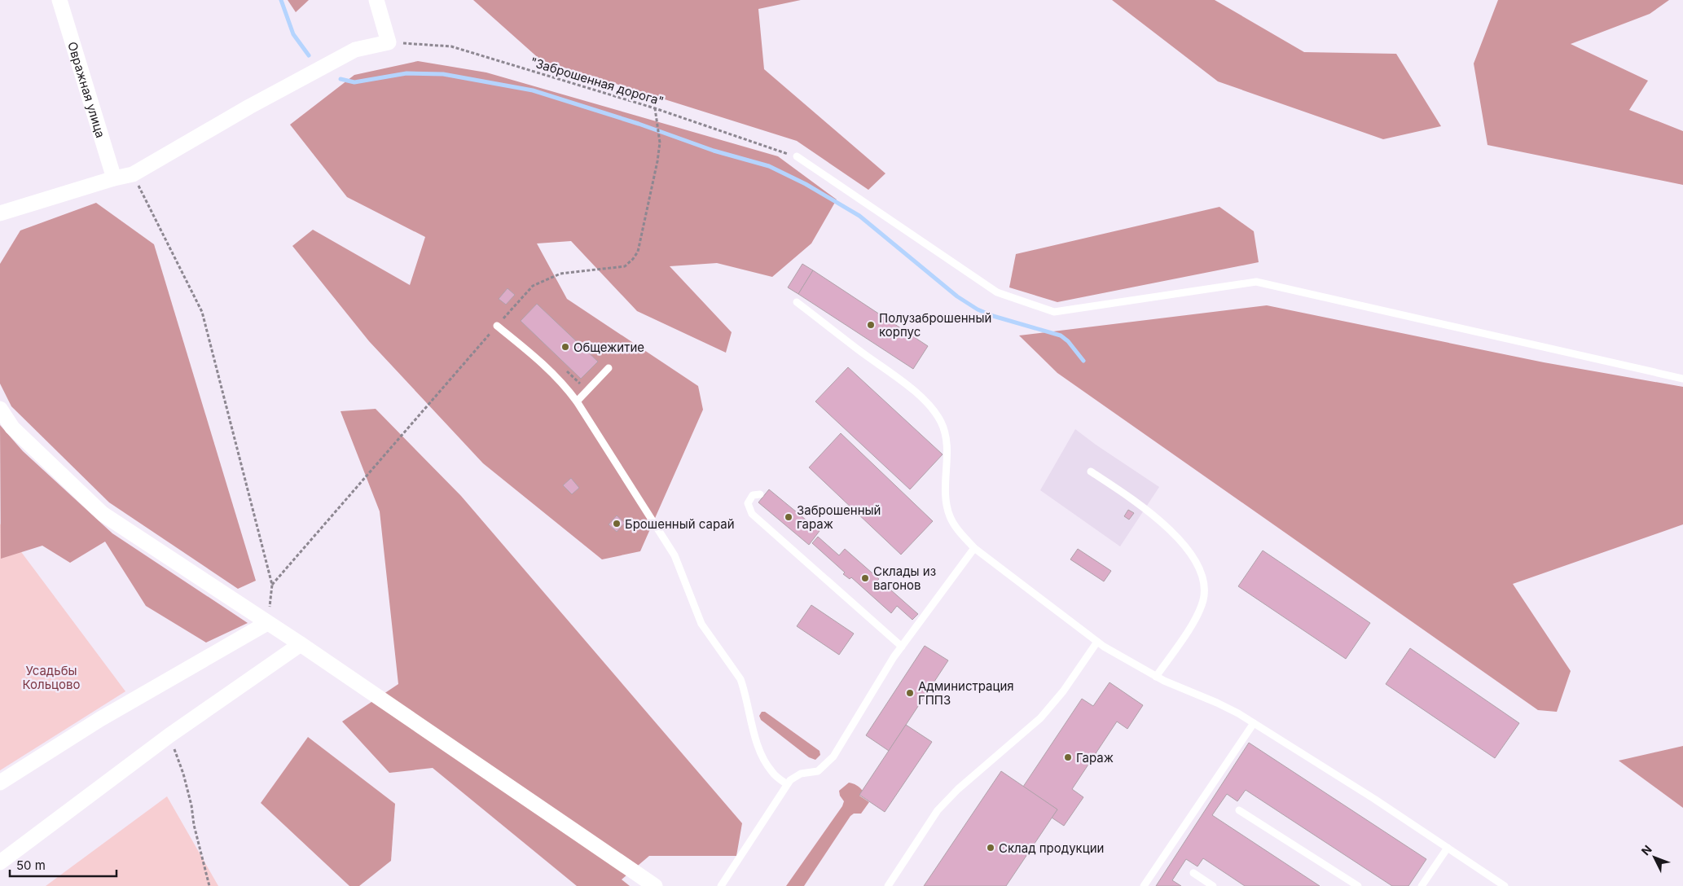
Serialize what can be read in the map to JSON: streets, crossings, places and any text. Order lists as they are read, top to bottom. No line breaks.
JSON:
{"streets":{"street":["Овражная улица"],"path":["\"Заброшенная дорога\""]},"parks":["Усадьбы Кольцово"],"places":["Полузаброшенный корпус","Общежитие","Заброшенный гараж","Брошенный сарай","Склады из вагонов","Администрация ГППЗ","Гараж","Склад продукции"],"scale_bar":"50 m","north":"top left"}
